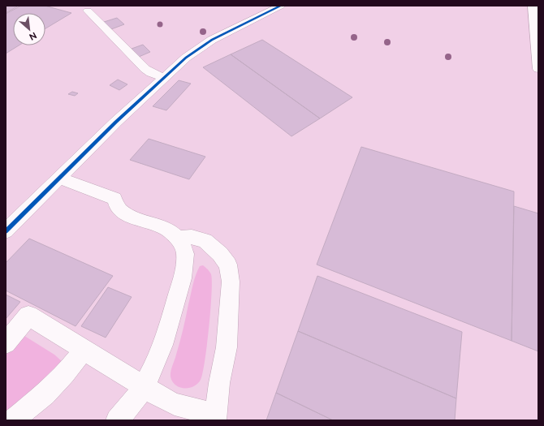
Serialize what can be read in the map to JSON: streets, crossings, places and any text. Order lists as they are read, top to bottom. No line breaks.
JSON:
{"north":"bottom right"}
